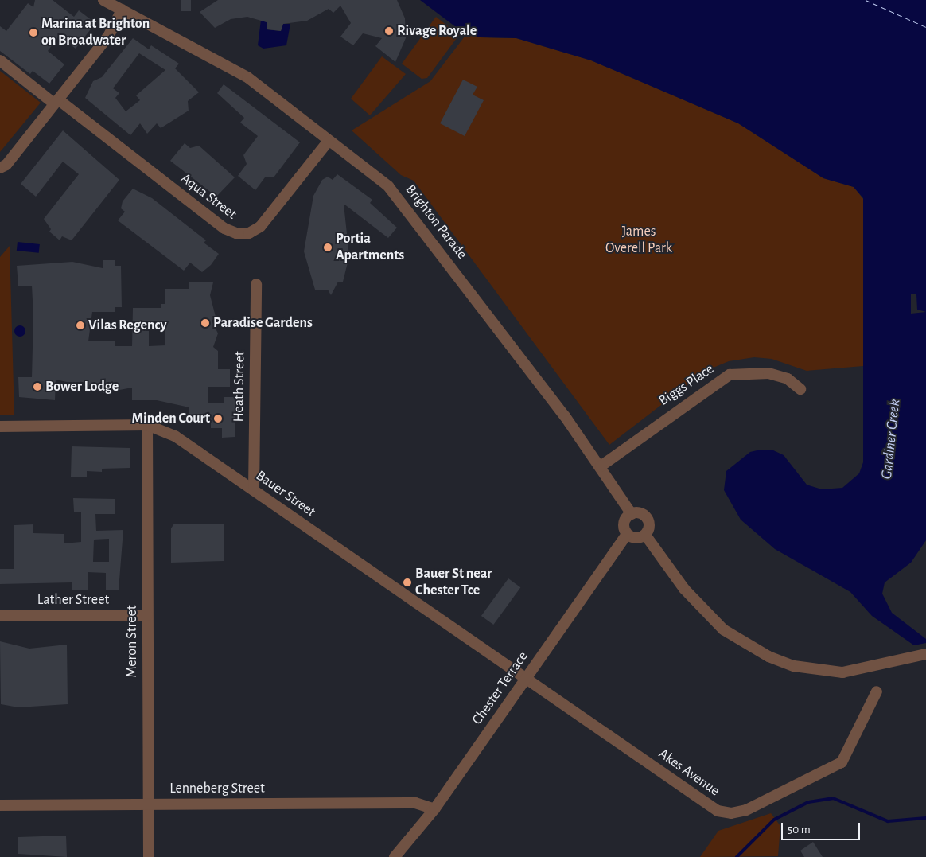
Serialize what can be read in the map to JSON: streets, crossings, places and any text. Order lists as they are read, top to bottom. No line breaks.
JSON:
{"streets":{"street":["Aqua Street","Brighton Parade","Biggs Place","Heath Street","Bauer Street","Lather Street","Meron Street","Chester Terrace","Akes Avenue","Lenneberg Street"]},"crossings":[["Aqua Street","Brighton Parade"],["Brighton Parade","Biggs Place"],["Brighton Parade","Chester Terrace"],["Heath Street","Bauer Street"],["Bauer Street","Meron Street"],["Bauer Street","Chester Terrace"],["Bauer Street","Akes Avenue"],["Lather Street","Meron Street"],["Meron Street","Lenneberg Street"],["Chester Terrace","Akes Avenue"],["Chester Terrace","Lenneberg Street"]],"water":["Gardiner Creek"],"parks":["James Overell Park"],"places":["Rivage Royale","Marina at Brighton on Broadwater","Portia Apartments","Paradise Gardens","Vilas Regency","Bower Lodge","Minden Court","Bauer St near Chester Tce"],"scale_bar":"50 m"}
